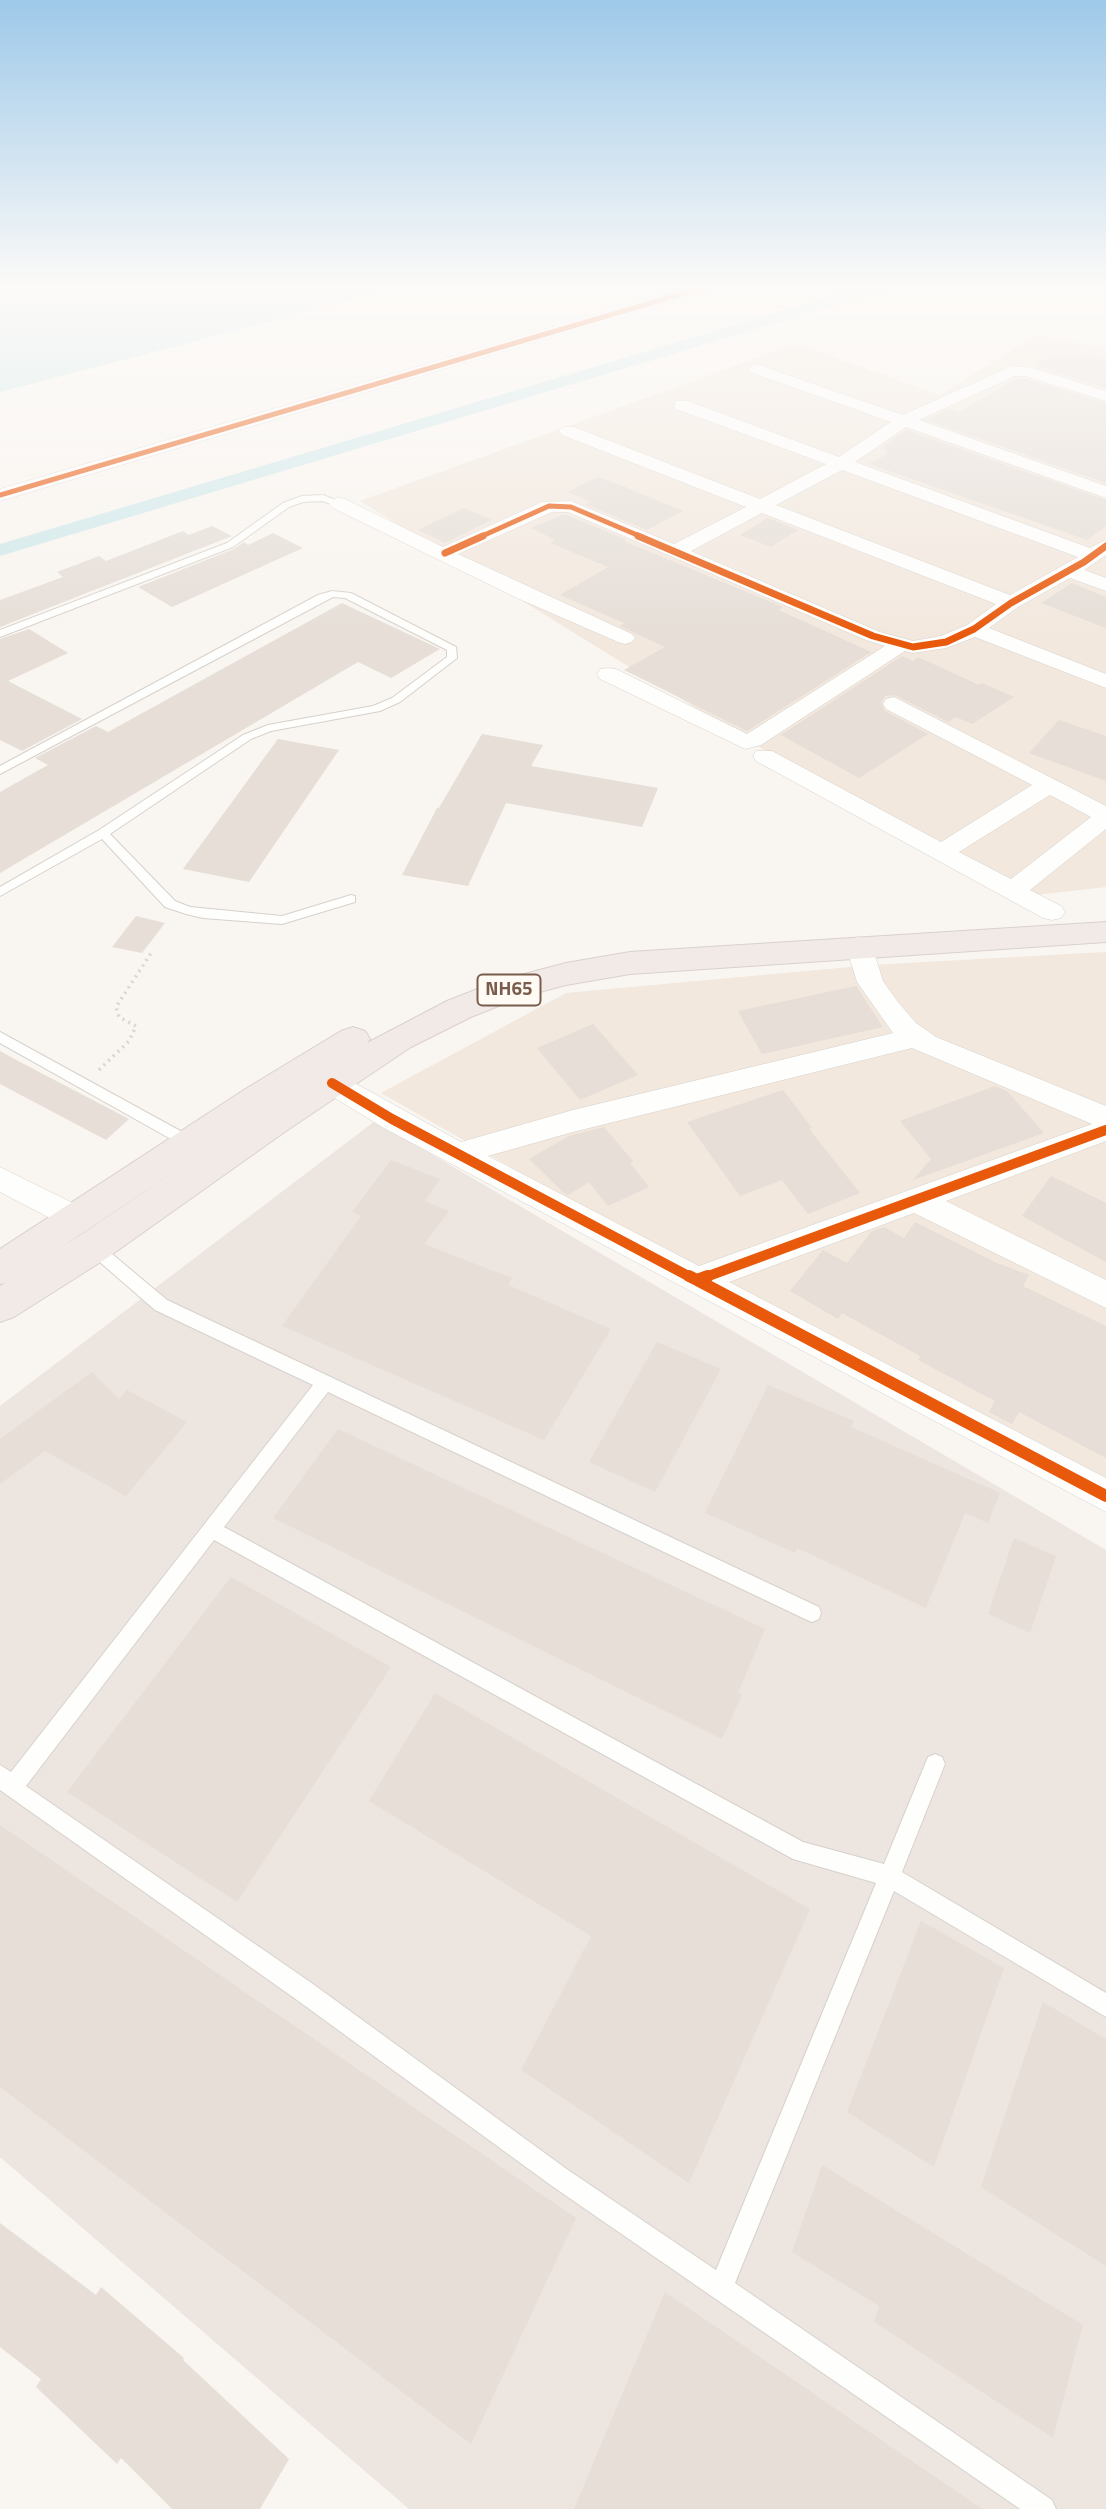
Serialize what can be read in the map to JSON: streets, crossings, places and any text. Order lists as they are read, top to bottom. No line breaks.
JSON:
{"streets":{"highway":["NH65"]}}
